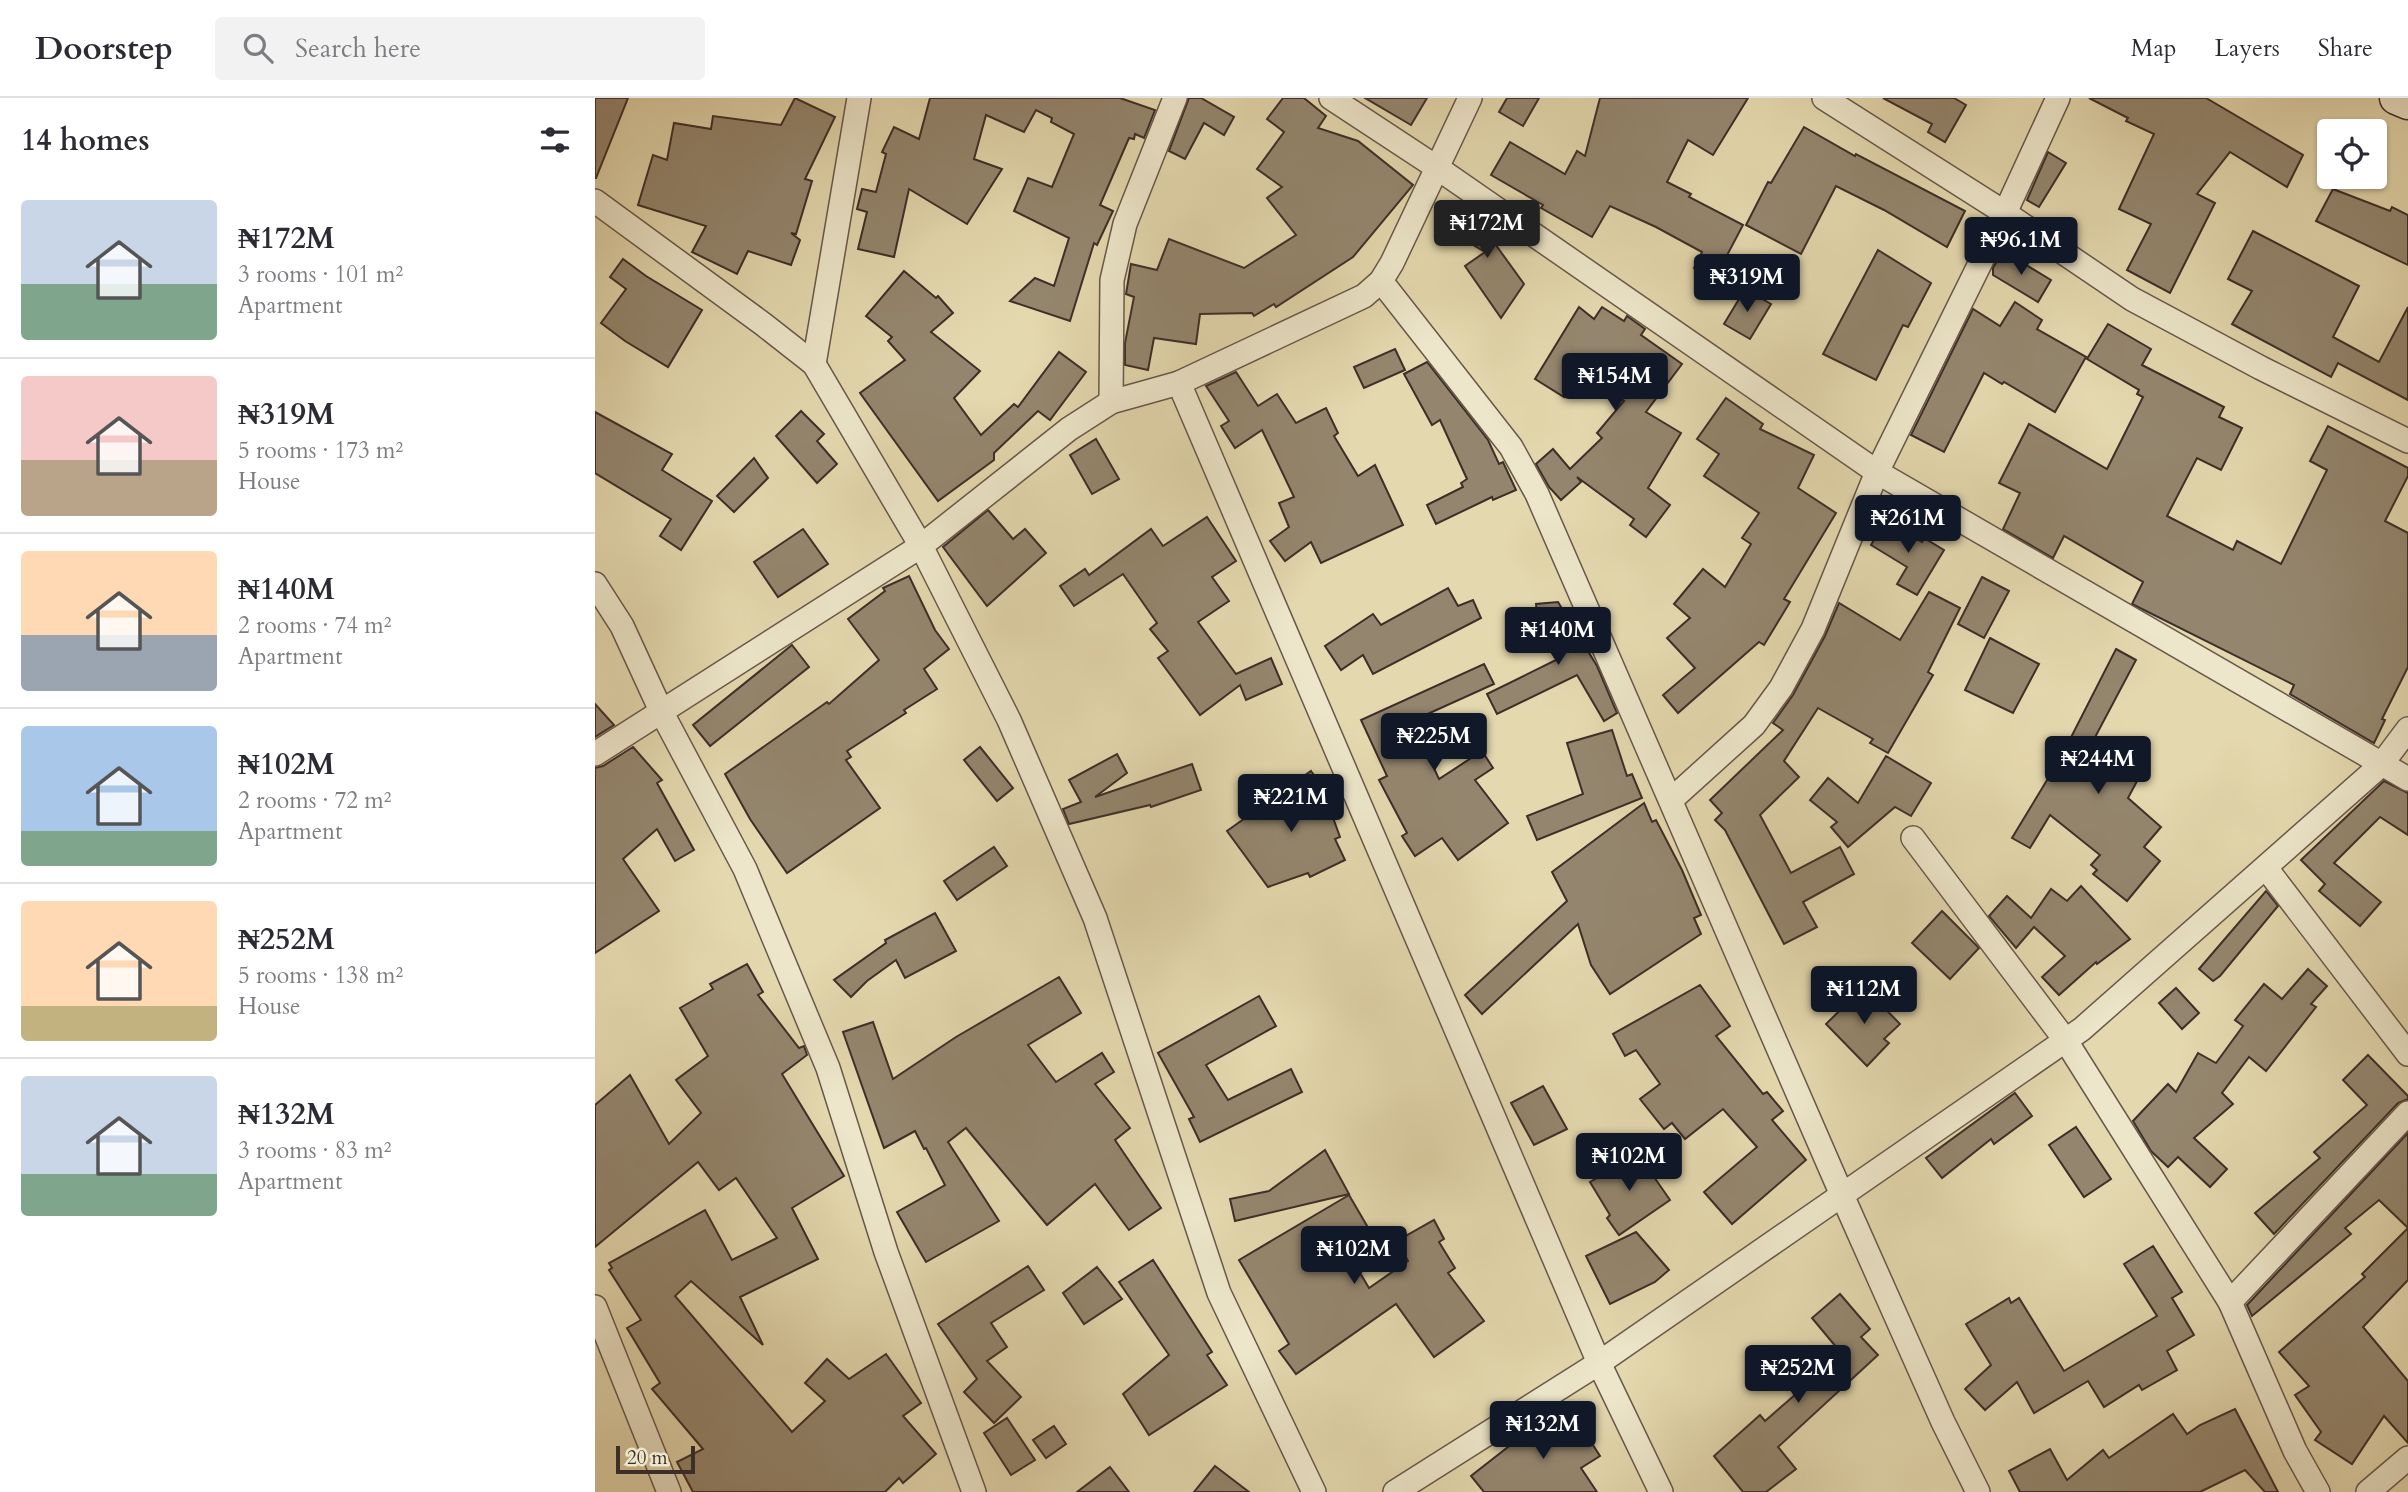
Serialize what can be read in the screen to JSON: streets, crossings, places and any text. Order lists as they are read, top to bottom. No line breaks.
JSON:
{"scale_bar":"20 m","page":{"header":"Doorstep","search":"Search here","nav":["Map","Layers","Share"],"heading":"14 homes","list":[{"name":"₦172M","note":"3 rooms · 101 m² · Apartment"},{"name":"₦319M","note":"5 rooms · 173 m² · House"},{"name":"₦140M","note":"2 rooms · 74 m² · Apartment"},{"name":"₦102M","note":"2 rooms · 72 m² · Apartment"},{"name":"₦252M","note":"5 rooms · 138 m² · House"},{"name":"₦132M","note":"3 rooms · 83 m² · Apartment"}],"price":["₦172M","₦96.1M","₦319M","₦154M","₦261M","₦140M","₦225M","₦244M","₦221M","₦112M","₦102M","₦102M","₦252M","₦132M"],"scale":"20 m"}}
